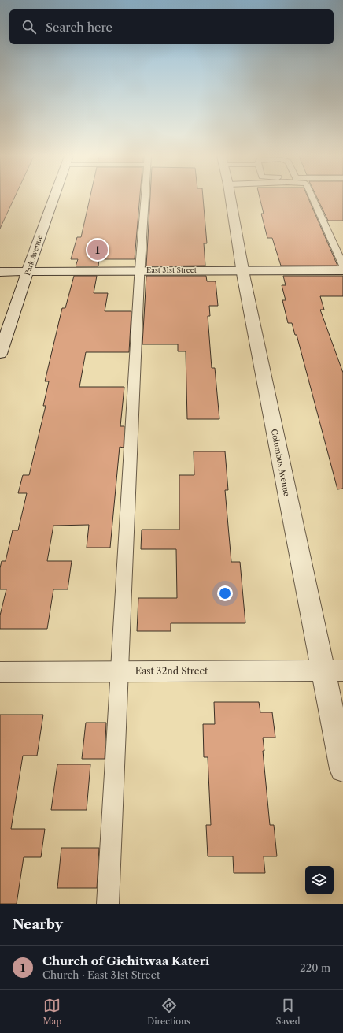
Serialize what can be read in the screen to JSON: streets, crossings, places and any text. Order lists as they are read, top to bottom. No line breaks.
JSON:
{"streets":{"street":["Park Avenue","East 31st Street","Columbus Avenue","East 32nd Street"]},"crossings":[["Park Avenue","East 31st Street"],["East 31st Street","Columbus Avenue"],["Columbus Avenue","East 32nd Street"]],"page":{"search":"Search here","pins":"1","heading":"Nearby","list":[{"mark":"1","name":"Church of Gichitwaa Kateri","note":"Church · East 31st Street","value":"220 m"}],"nav":["Map","Directions","Saved"]}}
